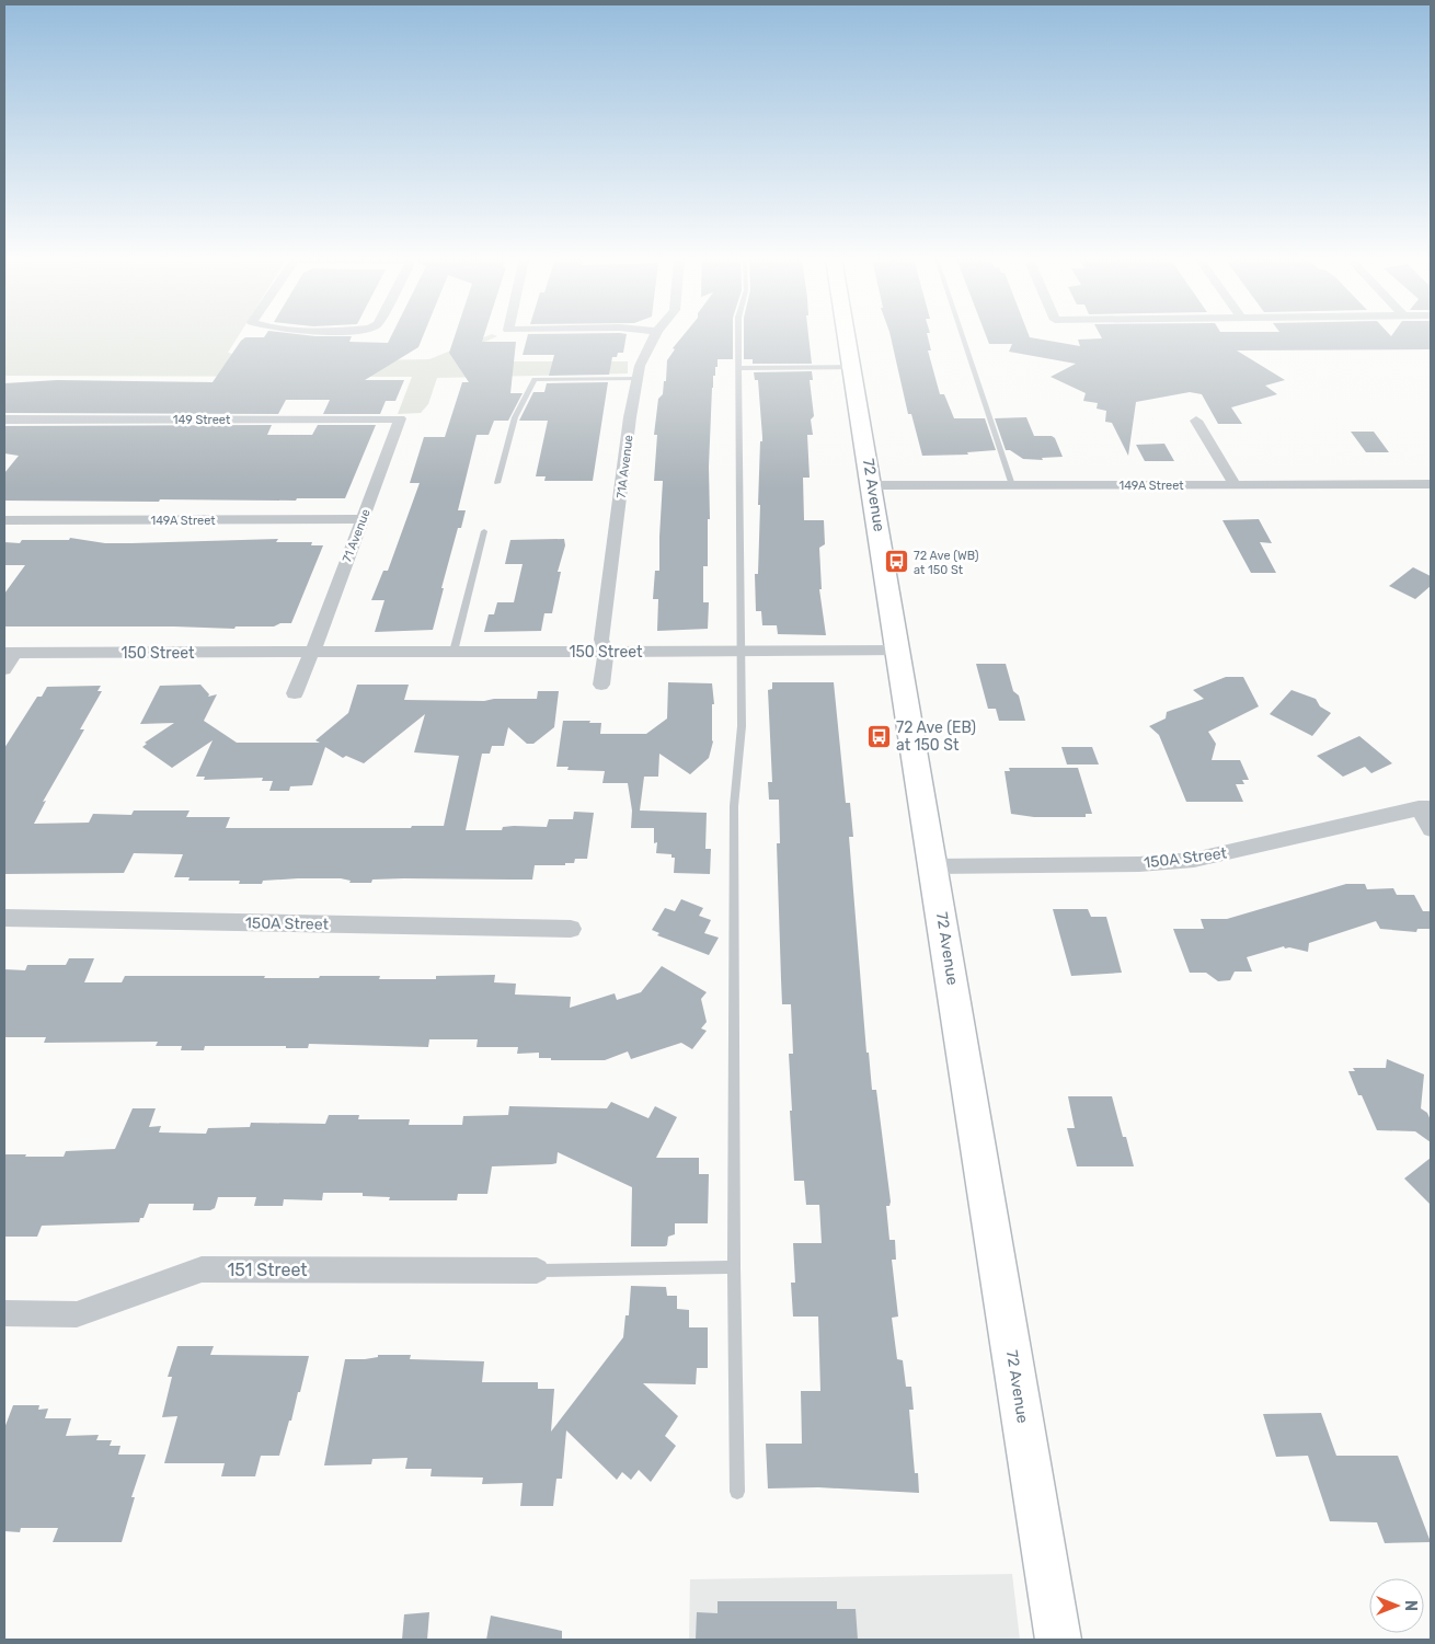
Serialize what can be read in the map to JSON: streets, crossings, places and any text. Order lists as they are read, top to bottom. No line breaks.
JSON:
{"streets":{"main road":["72 Avenue"],"street":["149 Street","71A Avenue","149A Street","71 Avenue","150 Street","150A Street","151 Street"]},"crossings":[["149 Street","71 Avenue"],["71A Avenue","150 Street"],["149A Street","72 Avenue"],["149A Street","71 Avenue"],["72 Avenue","150 Street"],["72 Avenue","150A Street"],["71 Avenue","150 Street"]],"places":{"bus stop":["72 Ave (WB) at 150 St","72 Ave (EB) at 150 St"]},"north":"right"}
